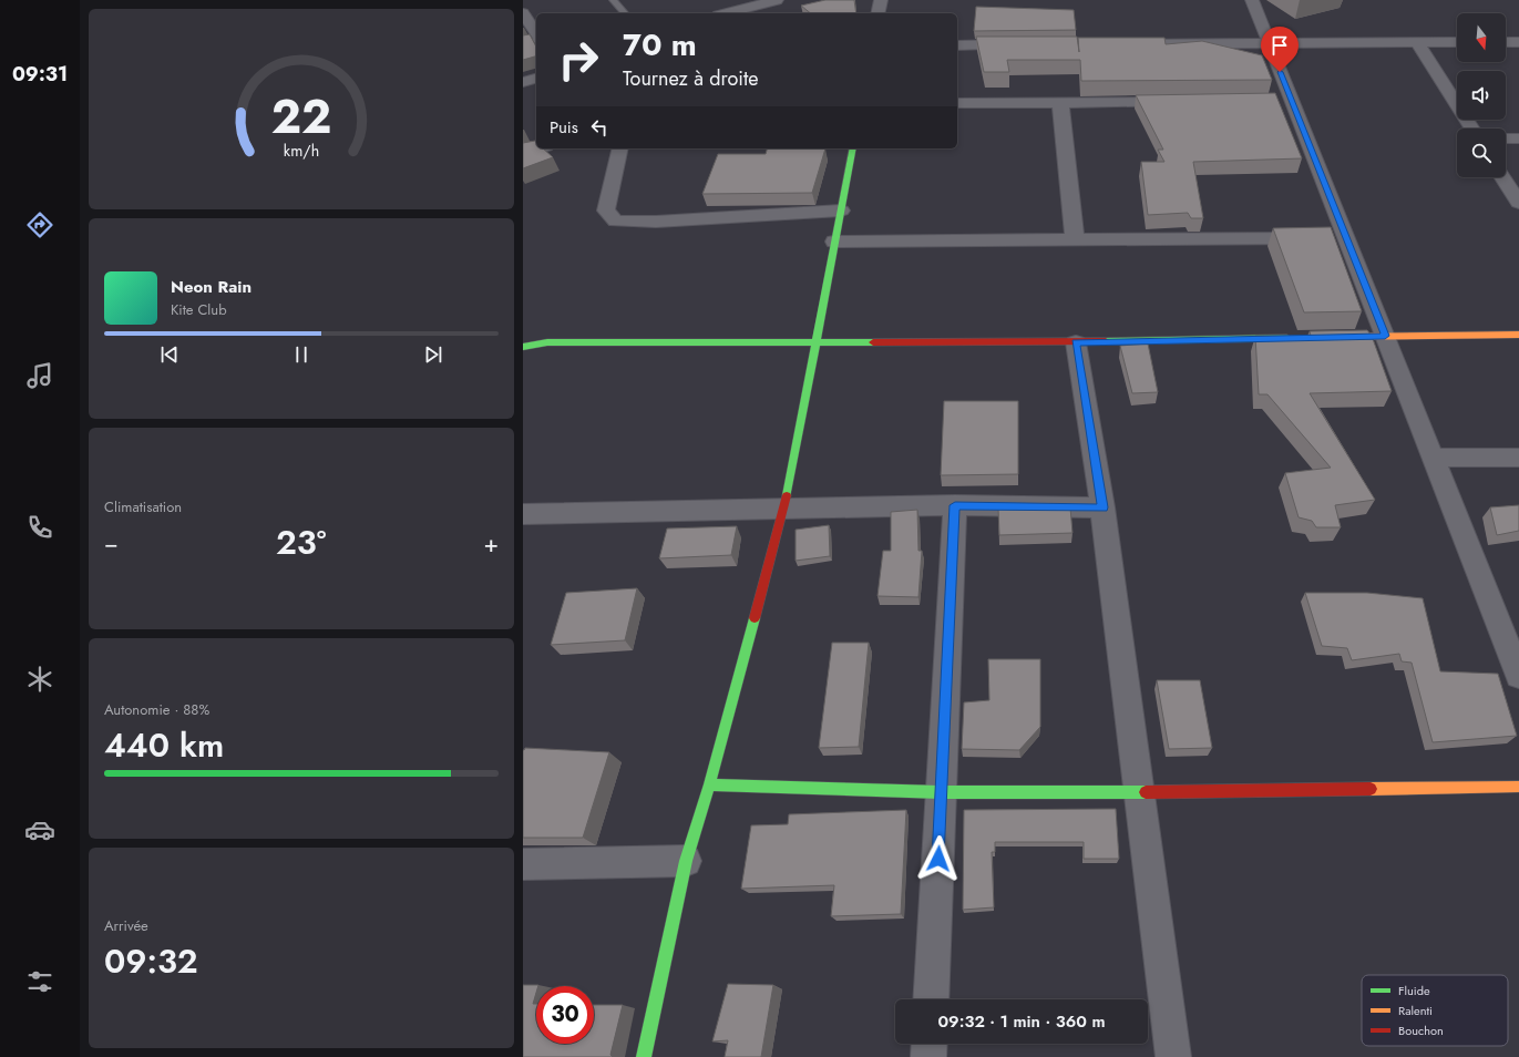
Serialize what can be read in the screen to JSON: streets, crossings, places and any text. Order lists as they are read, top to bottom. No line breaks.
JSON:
{"legend":["Fluide","Ralenti","Bouchon"],"north":"bottom","page":{"tabs":"09:31","turn":["70 m","Tournez à droite"],"then":"Puis","song":["Neon Rain","Kite Club"],"tile":["Climatisation",["Autonomie · 88%","440 km"],["Arrivée","09:32"]],"heat":["−","23°","+"],"limit":"30","trip":"09:32 · 1 min · 360 m","gauge":["22","km/h"]}}
